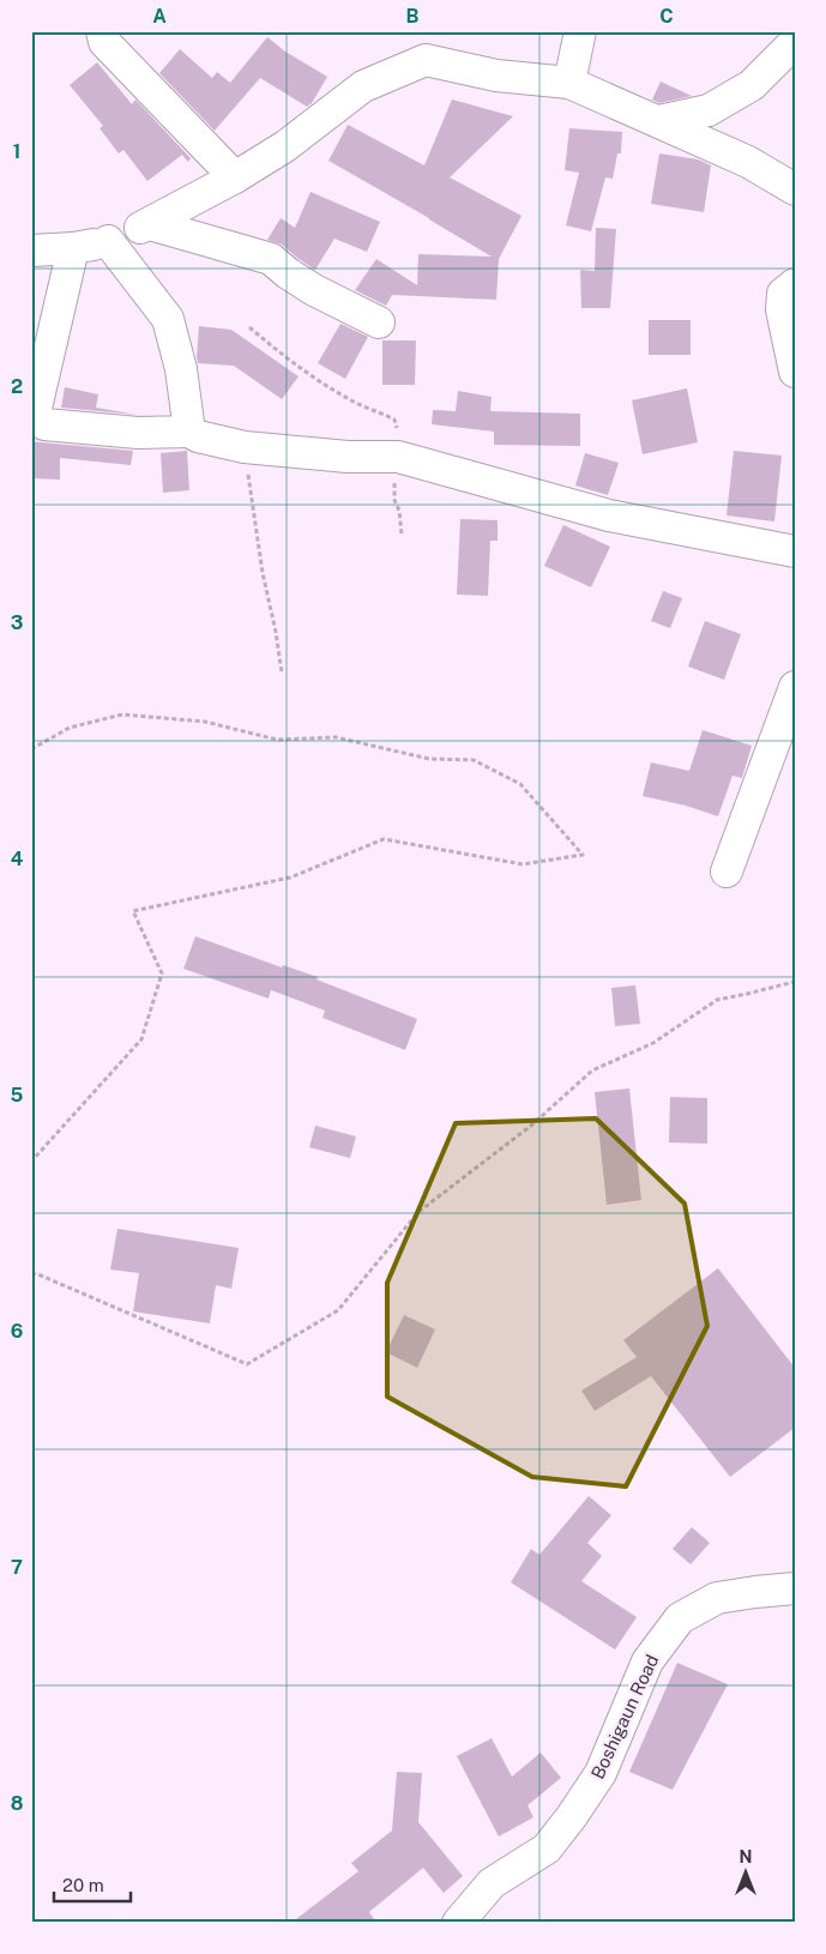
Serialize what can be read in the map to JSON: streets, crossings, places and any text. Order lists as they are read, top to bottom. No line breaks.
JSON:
{"streets":{"street":["Boshigaun Road"]},"scale_bar":"20 m","north":"top","grid":{"columns":["A","B","C"],"rows":["1","2","3","4","5","6","7","8"]}}
